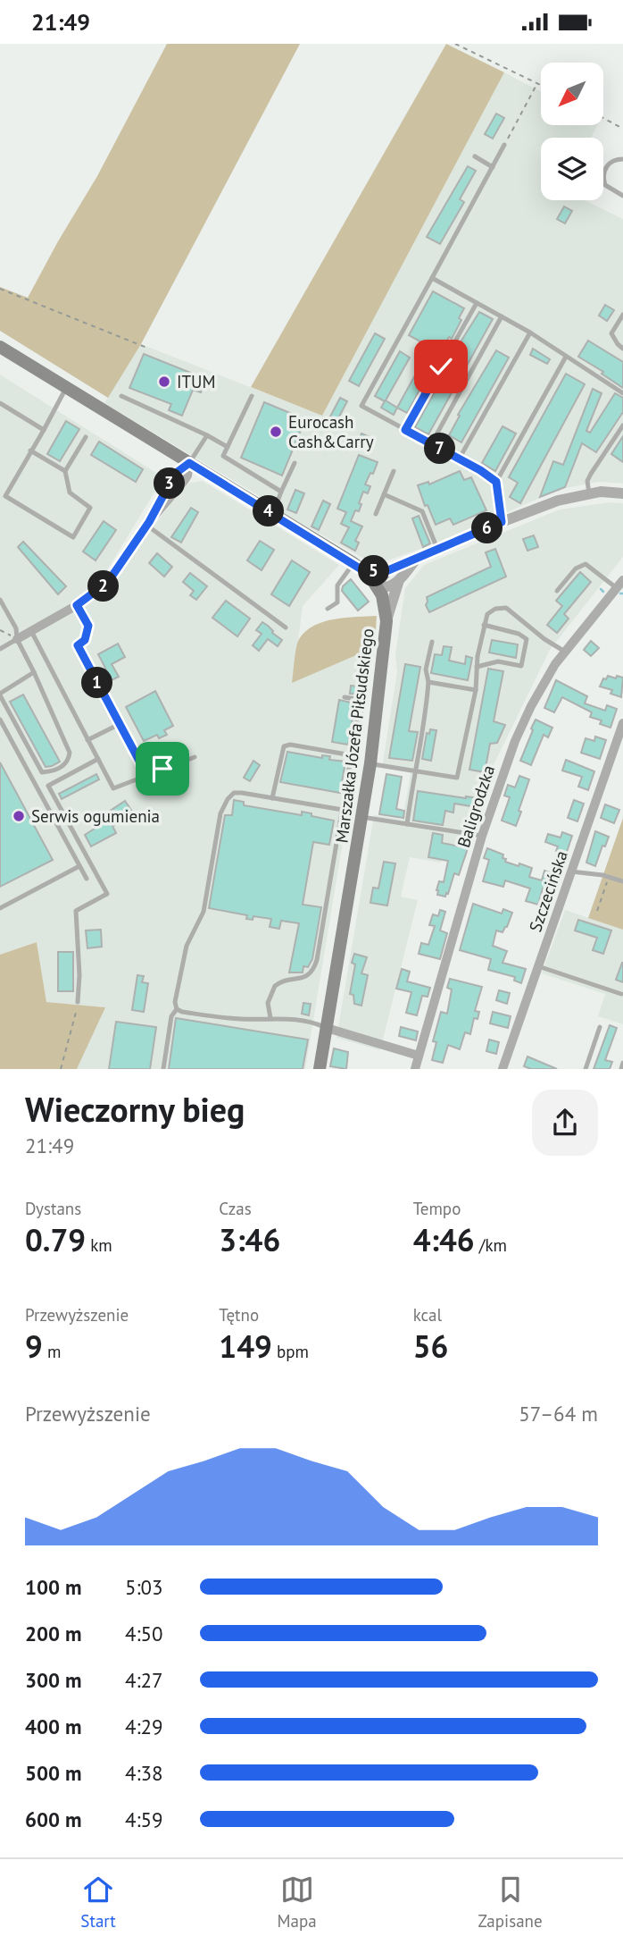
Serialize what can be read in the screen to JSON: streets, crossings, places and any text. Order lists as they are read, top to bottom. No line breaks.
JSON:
{"streets":{"main road":["Marszałka Józefa Piłsudskiego"],"street":["Baligrodzka","Szczecińska"]},"places":["ITUM","Eurocash Cash&Carry","Serwis ogumienia"],"north":"bottom left","page":{"status":"21:49","pins":["7","3","4","6","5","2","1"],"heading":["Wieczorny bieg","21:49"],"stats":[["Dystans","0.79 km"],["Czas","3:46"],["Tempo","4:46 /km"],["Przewyższenie","9 m"],["Tętno","149 bpm"],["kcal","56"]],"chart":["Przewyższenie","57–64 m"],"list":[{"name":"100 m","note":"5:03"},{"name":"200 m","note":"4:50"},{"name":"300 m","note":"4:27"},{"name":"400 m","note":"4:29"},{"name":"500 m","note":"4:38"},{"name":"600 m","note":"4:59"}],"tabs":["Start","Mapa","Zapisane"]}}
